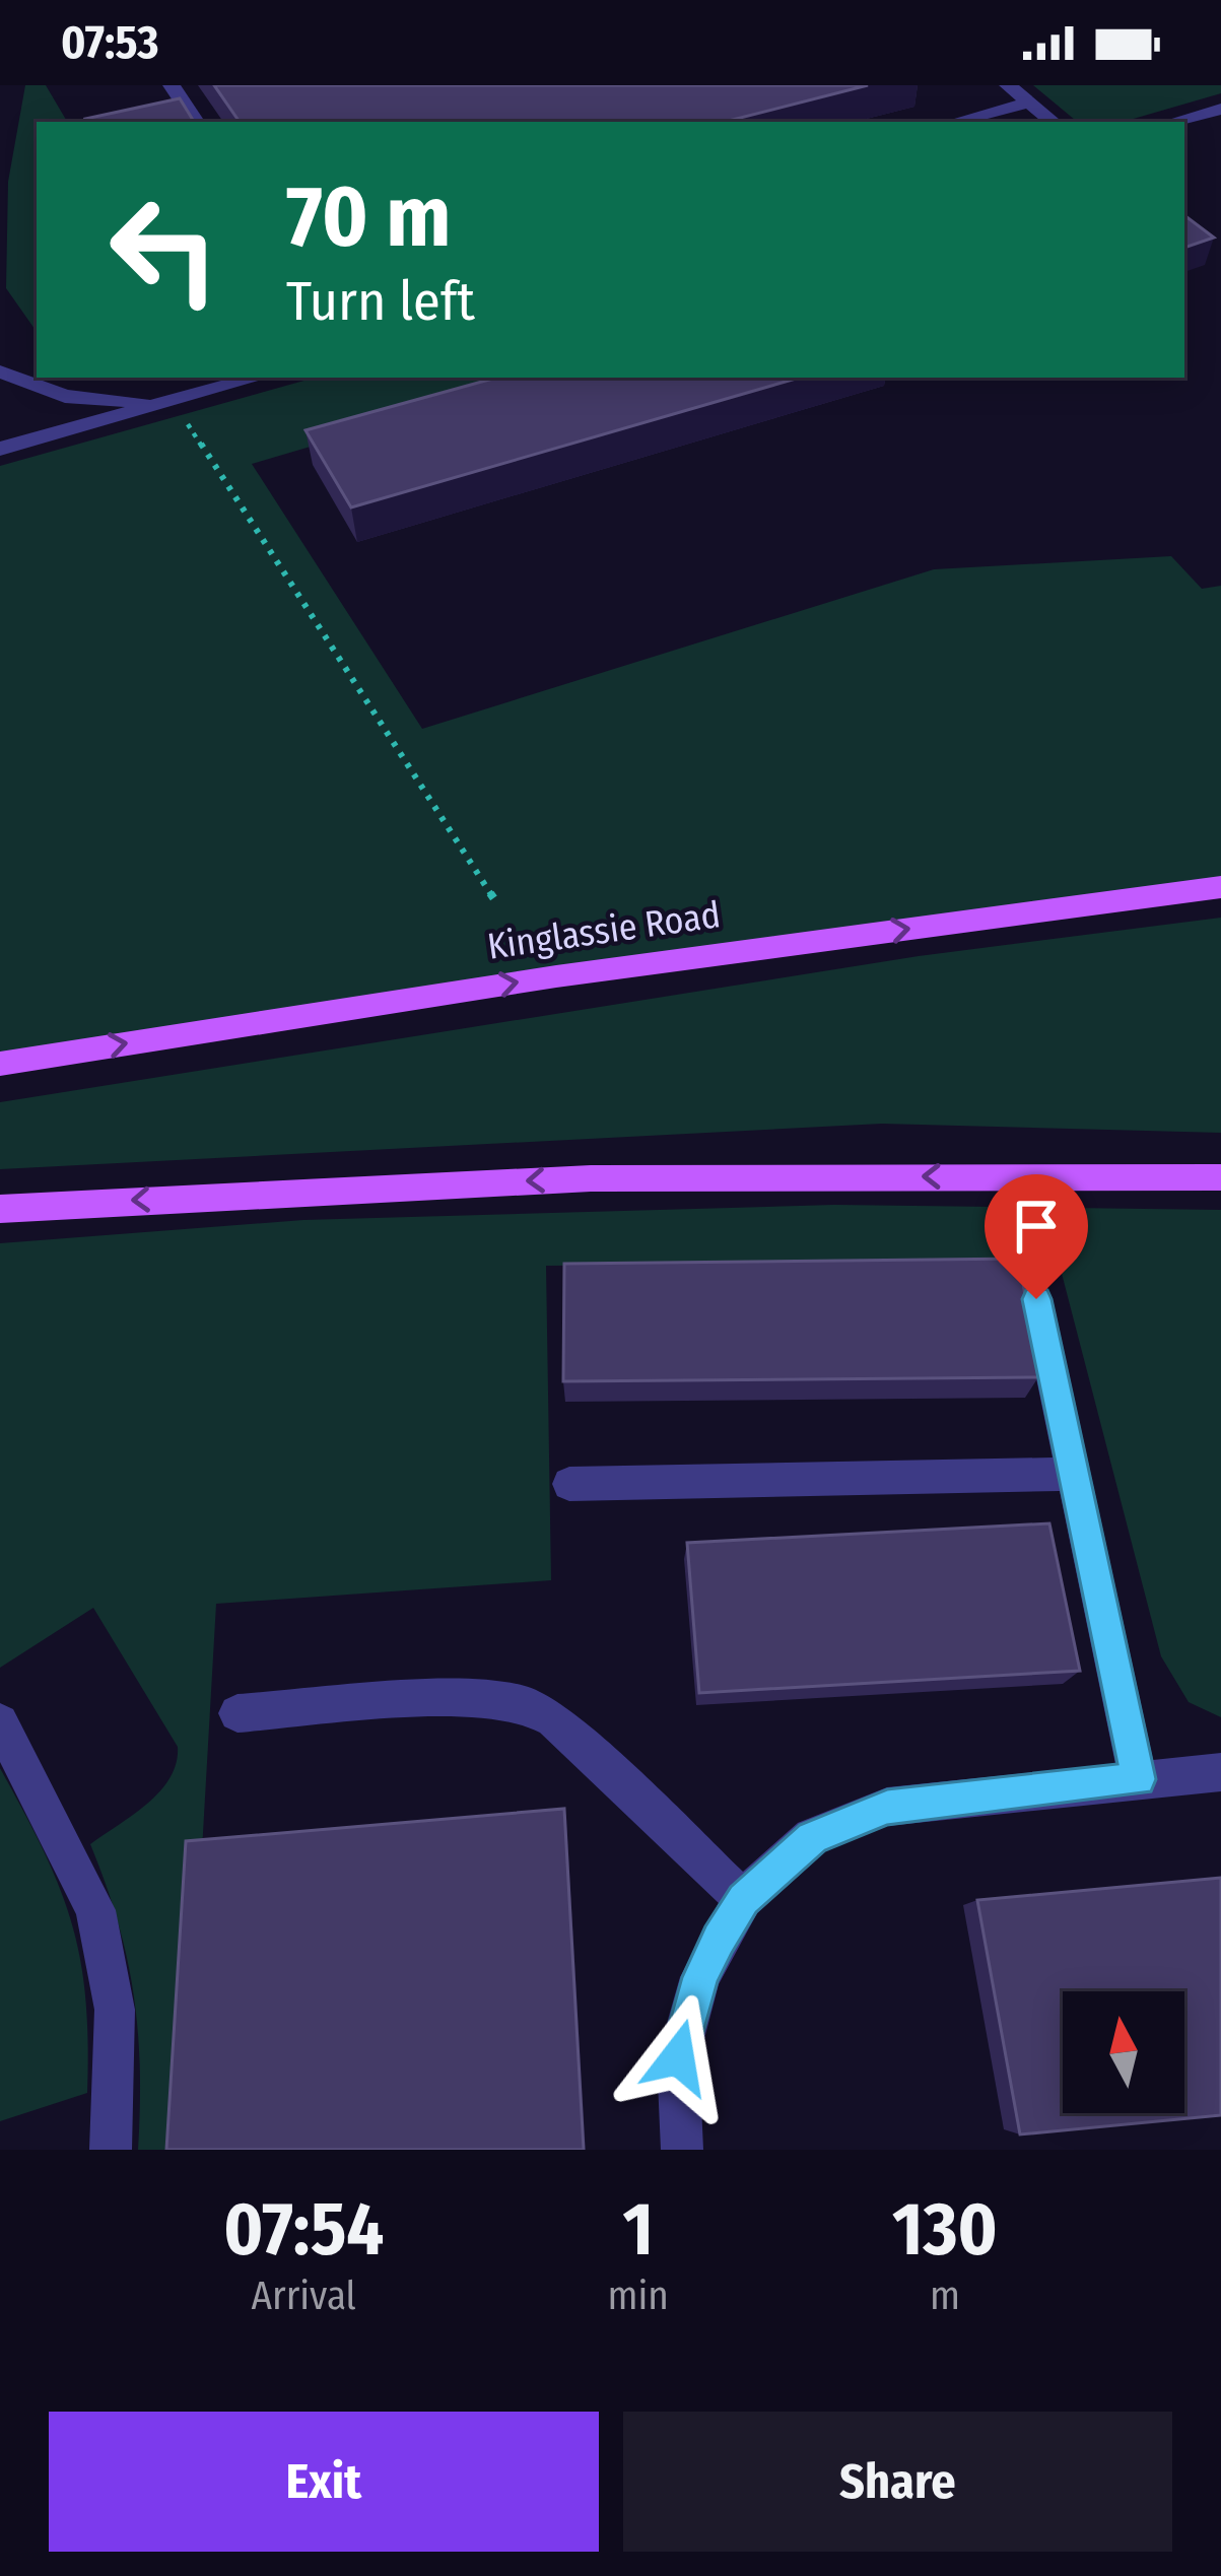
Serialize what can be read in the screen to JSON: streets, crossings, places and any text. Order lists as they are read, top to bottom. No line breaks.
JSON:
{"streets":{"main road":["Kinglassie Road"]},"north":"top","page":{"status":"07:53","turn":["70 m","Turn left"],"eta":["07:54","Arrival","1","min","130","m"],"buttons":["Exit","Share"]}}
